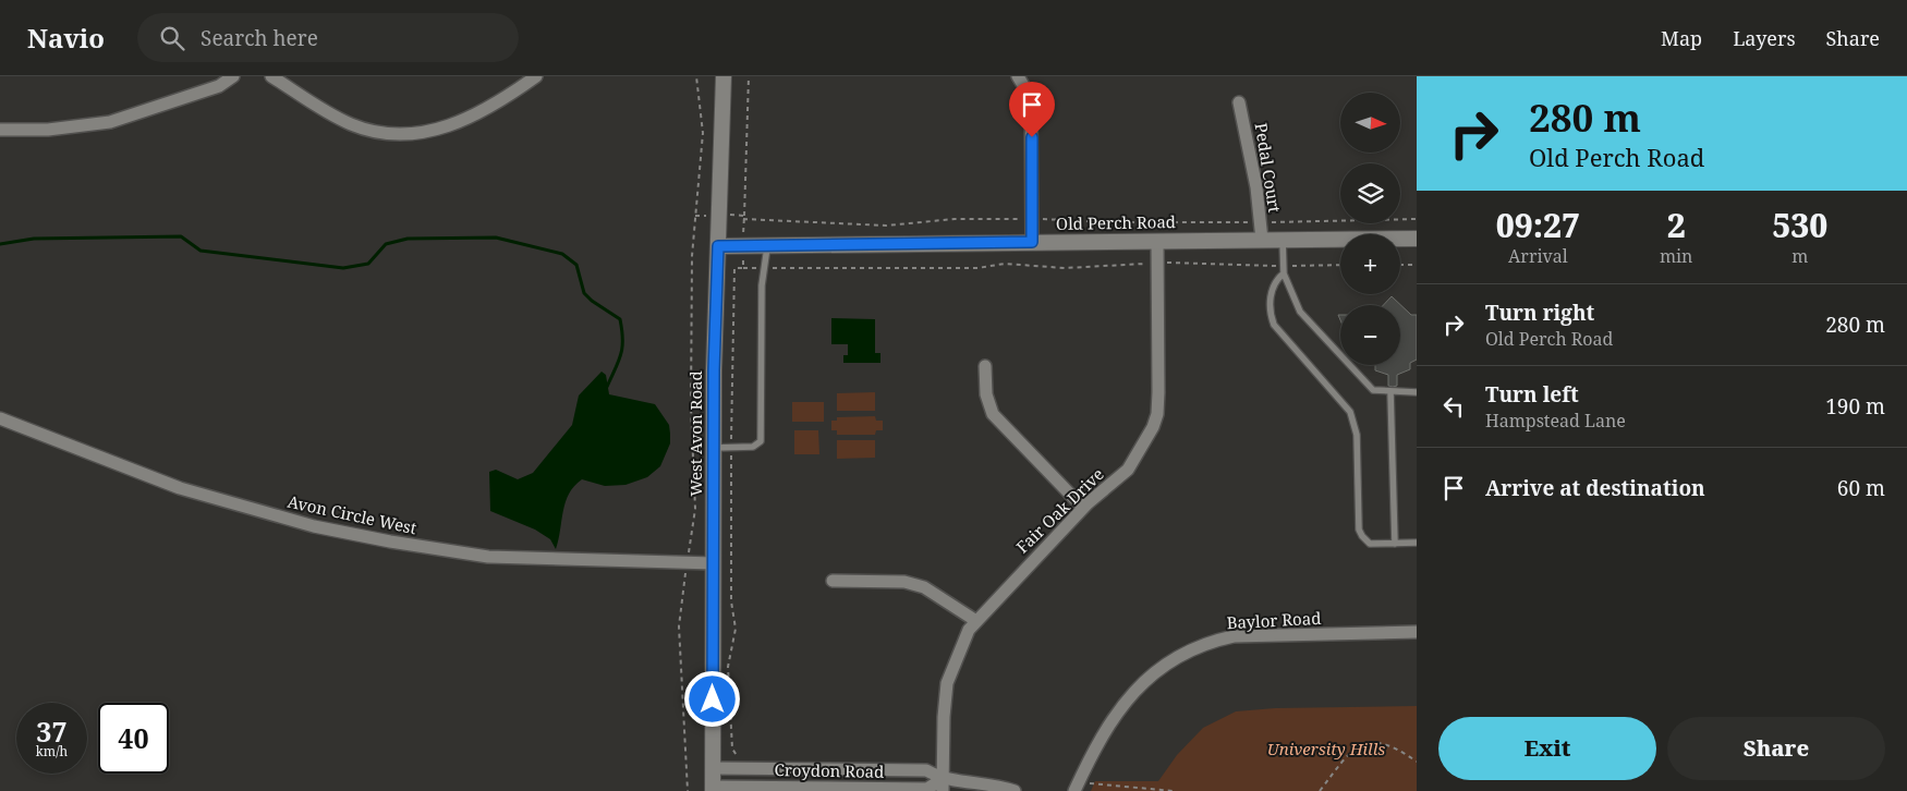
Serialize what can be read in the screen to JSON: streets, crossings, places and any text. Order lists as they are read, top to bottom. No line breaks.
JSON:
{"streets":{"street":["Pedal Court","Old Perch Road","West Avon Road","Fair Oak Drive","Avon Circle West","Baylor Road","Croydon Road"]},"crossings":[["Pedal Court","Old Perch Road"],["Old Perch Road","West Avon Road"],["Old Perch Road","Fair Oak Drive"],["West Avon Road","Avon Circle West"],["West Avon Road","Croydon Road"],["Fair Oak Drive","Croydon Road"]],"parks":["University Hills"],"north":"right","page":{"header":"Navio","search":"Search here","nav":["Map","Layers","Share"],"turn":["280 m","Old Perch Road"],"map_buttons":["+","−"],"eta":["09:27","Arrival","2","min","530","m"],"list":[{"name":"Turn right","note":"Old Perch Road","value":"280 m"},{"name":"Turn left","note":"Hampstead Lane","value":"190 m"},{"name":"Arrive at destination","value":"60 m"}],"speed":"37 km/h","limit":"40","buttons":["Exit","Share"]}}
